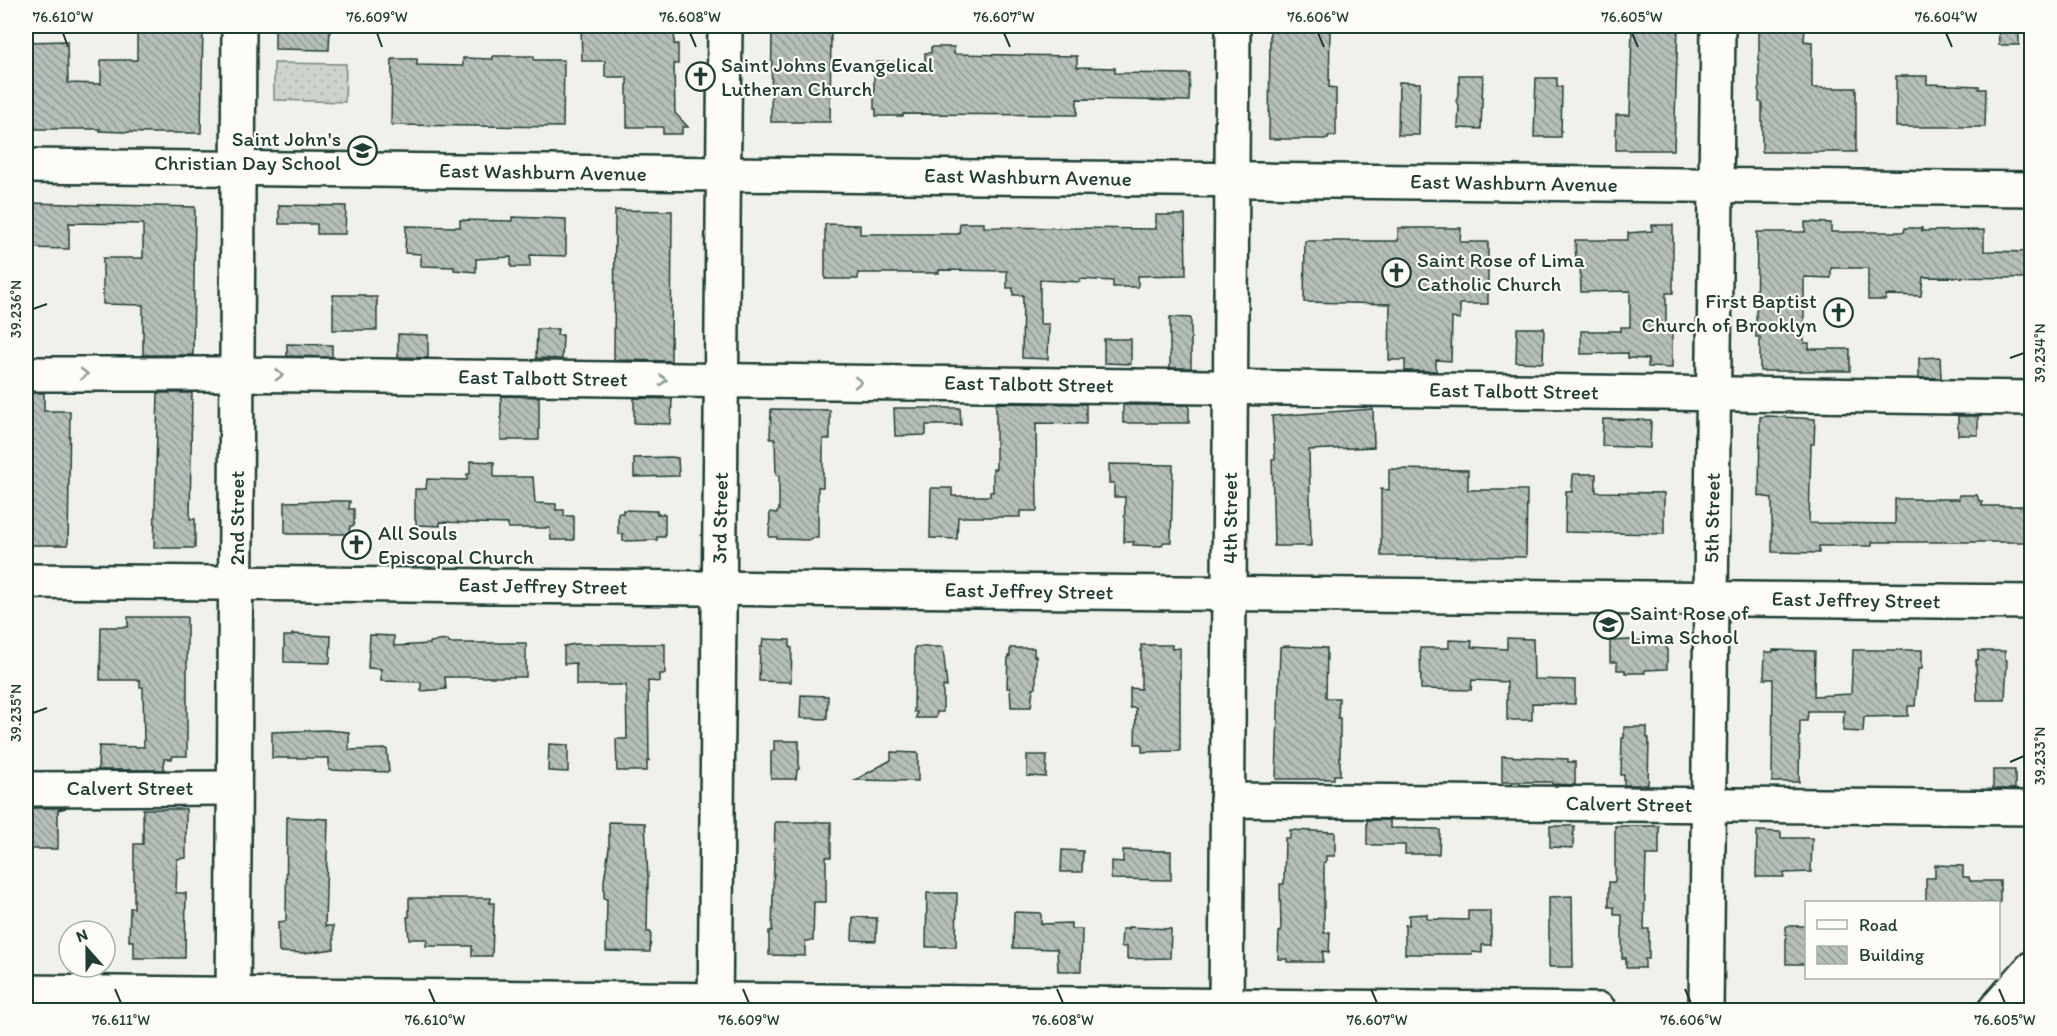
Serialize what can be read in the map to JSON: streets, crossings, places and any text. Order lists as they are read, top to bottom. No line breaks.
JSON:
{"streets":{"street":["East Washburn Avenue","East Talbott Street","2nd Street","3rd Street","4th Street","5th Street","East Jeffrey Street","Calvert Street"]},"crossings":[["East Washburn Avenue","2nd Street"],["East Washburn Avenue","3rd Street"],["East Washburn Avenue","4th Street"],["East Washburn Avenue","5th Street"],["East Talbott Street","2nd Street"],["East Talbott Street","3rd Street"],["East Talbott Street","4th Street"],["East Talbott Street","5th Street"],["2nd Street","East Jeffrey Street"],["2nd Street","Calvert Street"],["3rd Street","East Jeffrey Street"],["4th Street","East Jeffrey Street"],["4th Street","Calvert Street"],["5th Street","East Jeffrey Street"],["5th Street","Calvert Street"]],"one_way":["East Talbott Street"],"places":{"church":["Saint Johns Evangelical Lutheran Church","Saint Rose of Lima Catholic Church","First Baptist Church of Brooklyn","All Souls Episcopal Church"],"school or university":["Saint John's Christian Day School","Saint Rose of Lima School"]},"legend":["Road","Building"],"north":"top","coordinates":["76.610°W","76.609°W","76.608°W","76.607°W","76.606°W","76.605°W","76.604°W","39.236°N","39.234°N","39.235°N","39.233°N","76.611°W"]}
